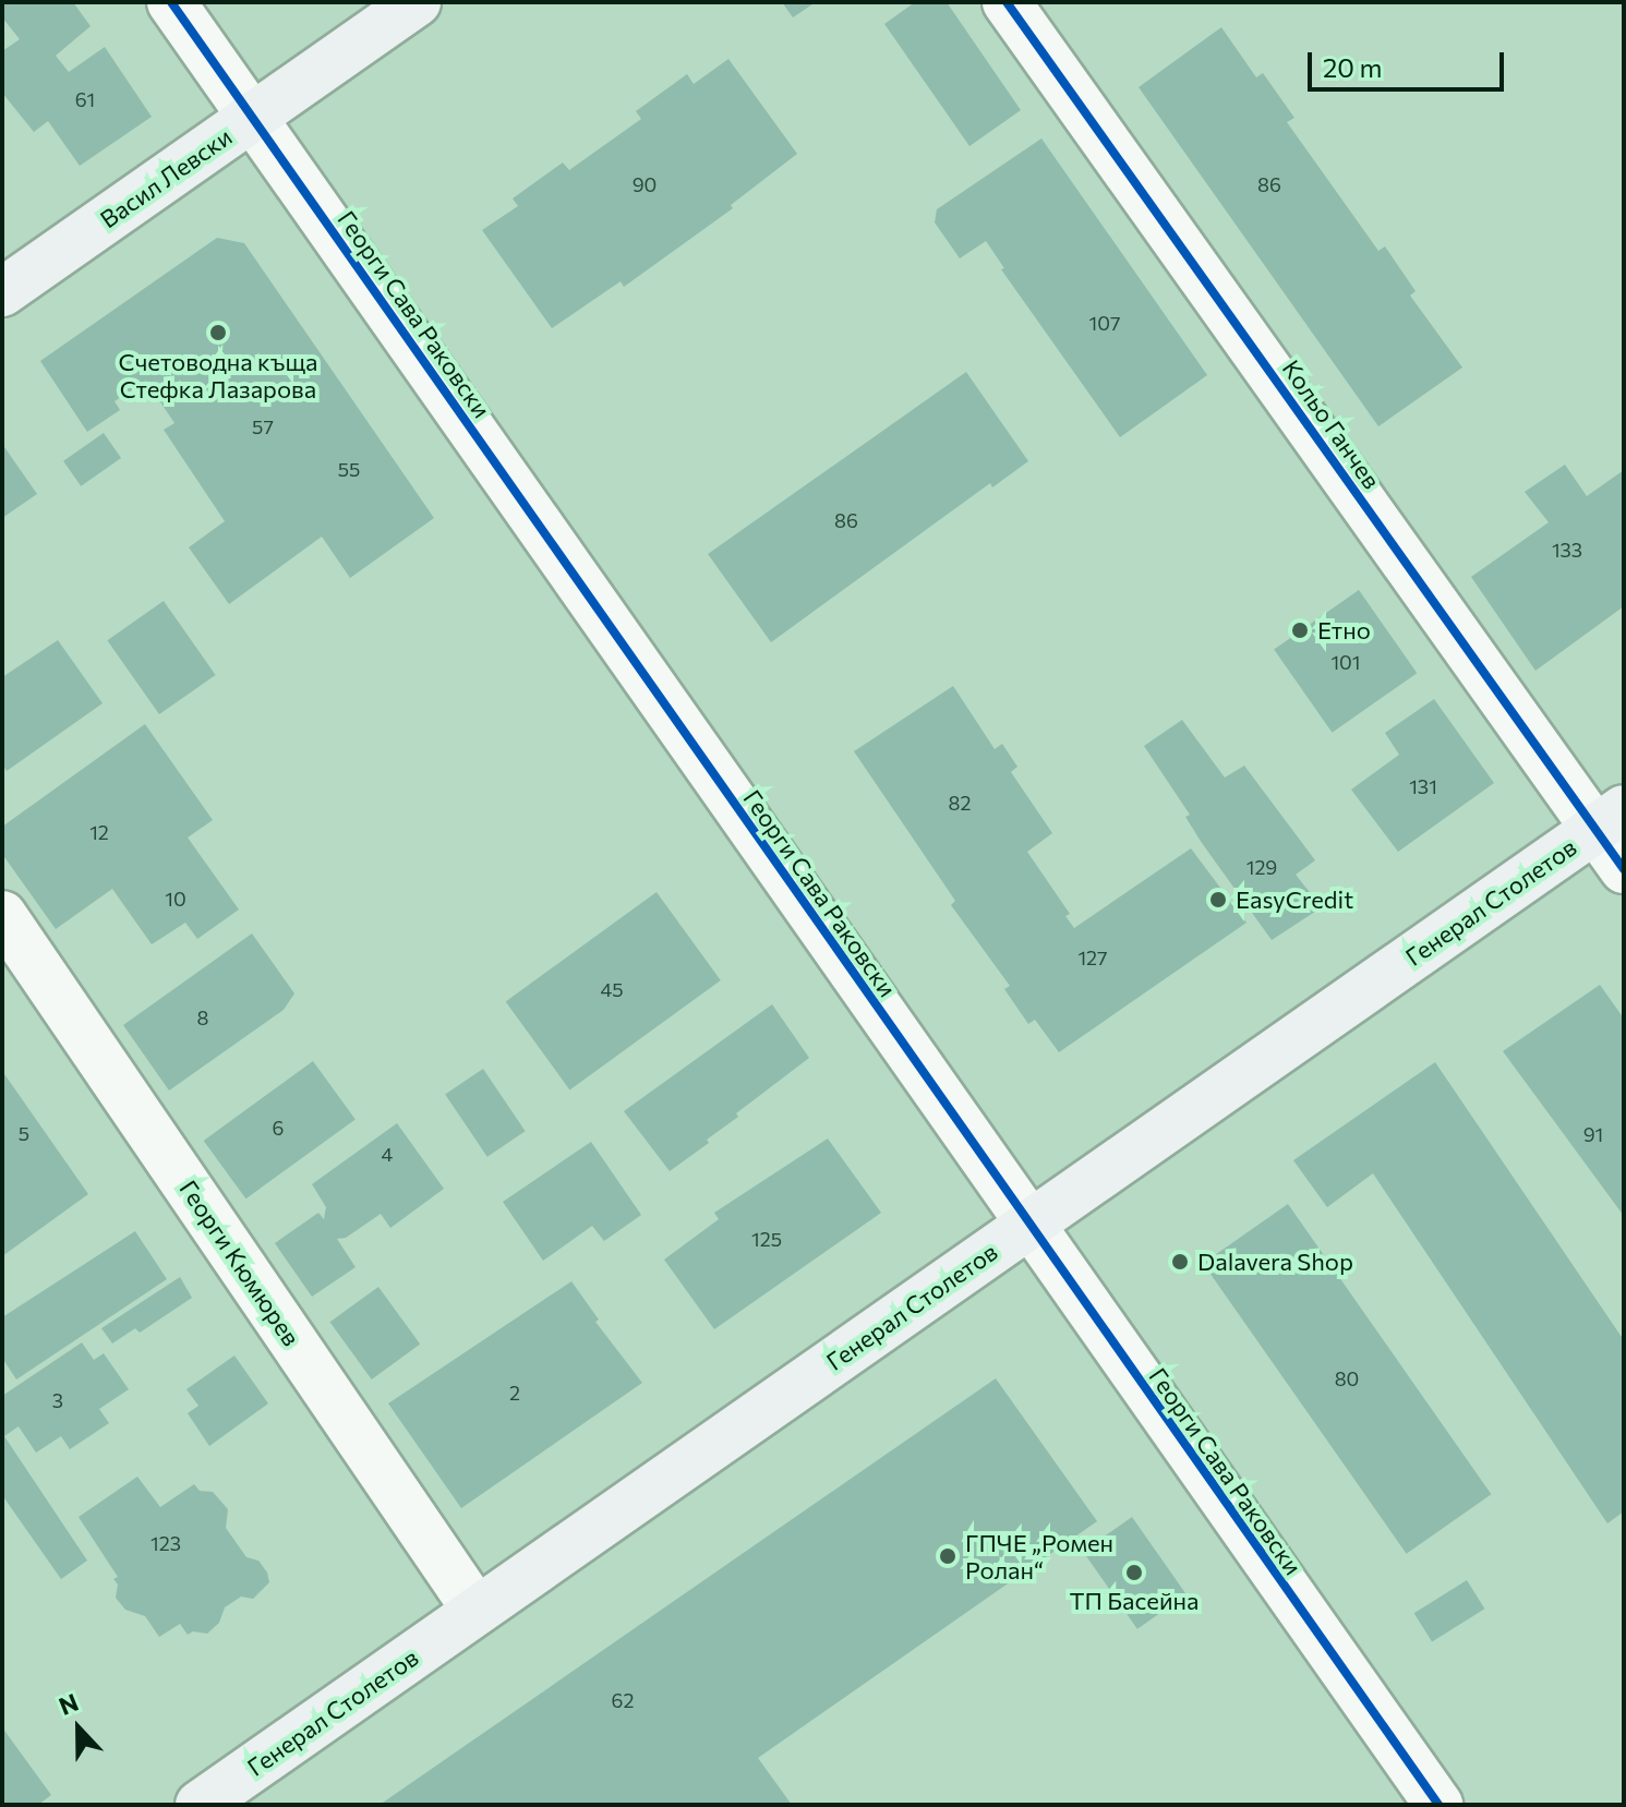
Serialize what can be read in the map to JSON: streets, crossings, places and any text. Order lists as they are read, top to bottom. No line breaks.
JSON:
{"streets":{"main road":["Васил Левски","Генерал Столетов"],"street":["Георги Сава Раковски","Кольо Ганчев","Георги Кюмюрев"]},"crossings":[["Васил Левски","Георги Сава Раковски"],["Георги Сава Раковски","Генерал Столетов"],["Кольо Ганчев","Генерал Столетов"],["Генерал Столетов","Георги Кюмюрев"]],"places":["Счетоводна къща Стефка Лазарова","Етно","EasyCredit","Dalavera Shop","ГПЧЕ „Ромен Ролан“","ТП Басейна"],"house_numbers":["61","90","86","107","57","55","86","133","101","131","82","12","129","10","127","45","8","6","5","91","4","125","80","2","3","123","62"],"scale_bar":"20 m","north":"top"}
